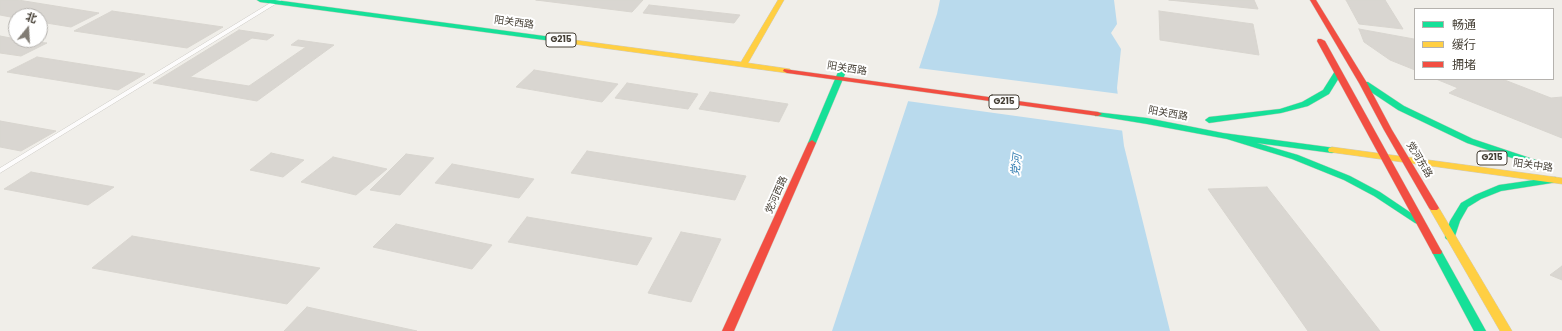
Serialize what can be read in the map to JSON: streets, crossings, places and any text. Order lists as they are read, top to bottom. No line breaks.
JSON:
{"streets":{"main road":["阳关西路","G215","党河东路","阳关中路","党河西路"]},"crossings":[["阳关西路","党河东路"],["阳关西路","阳关中路"],["阳关西路","党河西路"],["党河东路","阳关中路"]],"water":["党河"],"legend":["畅通","缓行","拥堵"],"north":"top"}
